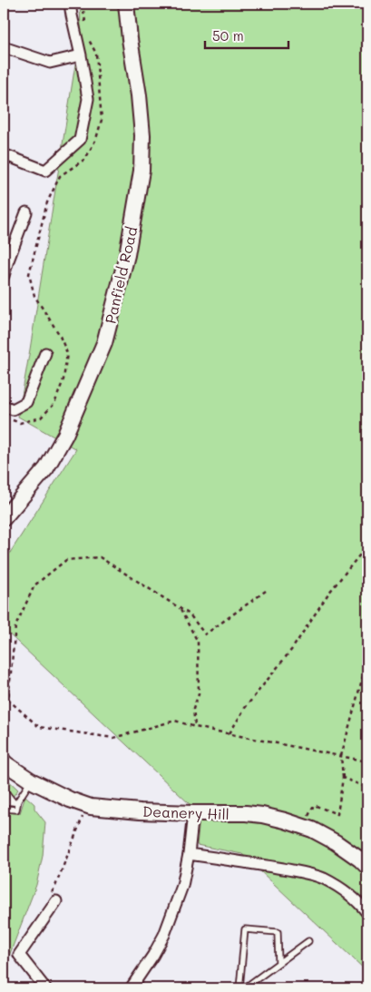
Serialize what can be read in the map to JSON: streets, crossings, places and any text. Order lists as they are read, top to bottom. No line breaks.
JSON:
{"streets":{"main road":["Panfield Road","Deanery Hill"]},"scale_bar":"50 m"}
